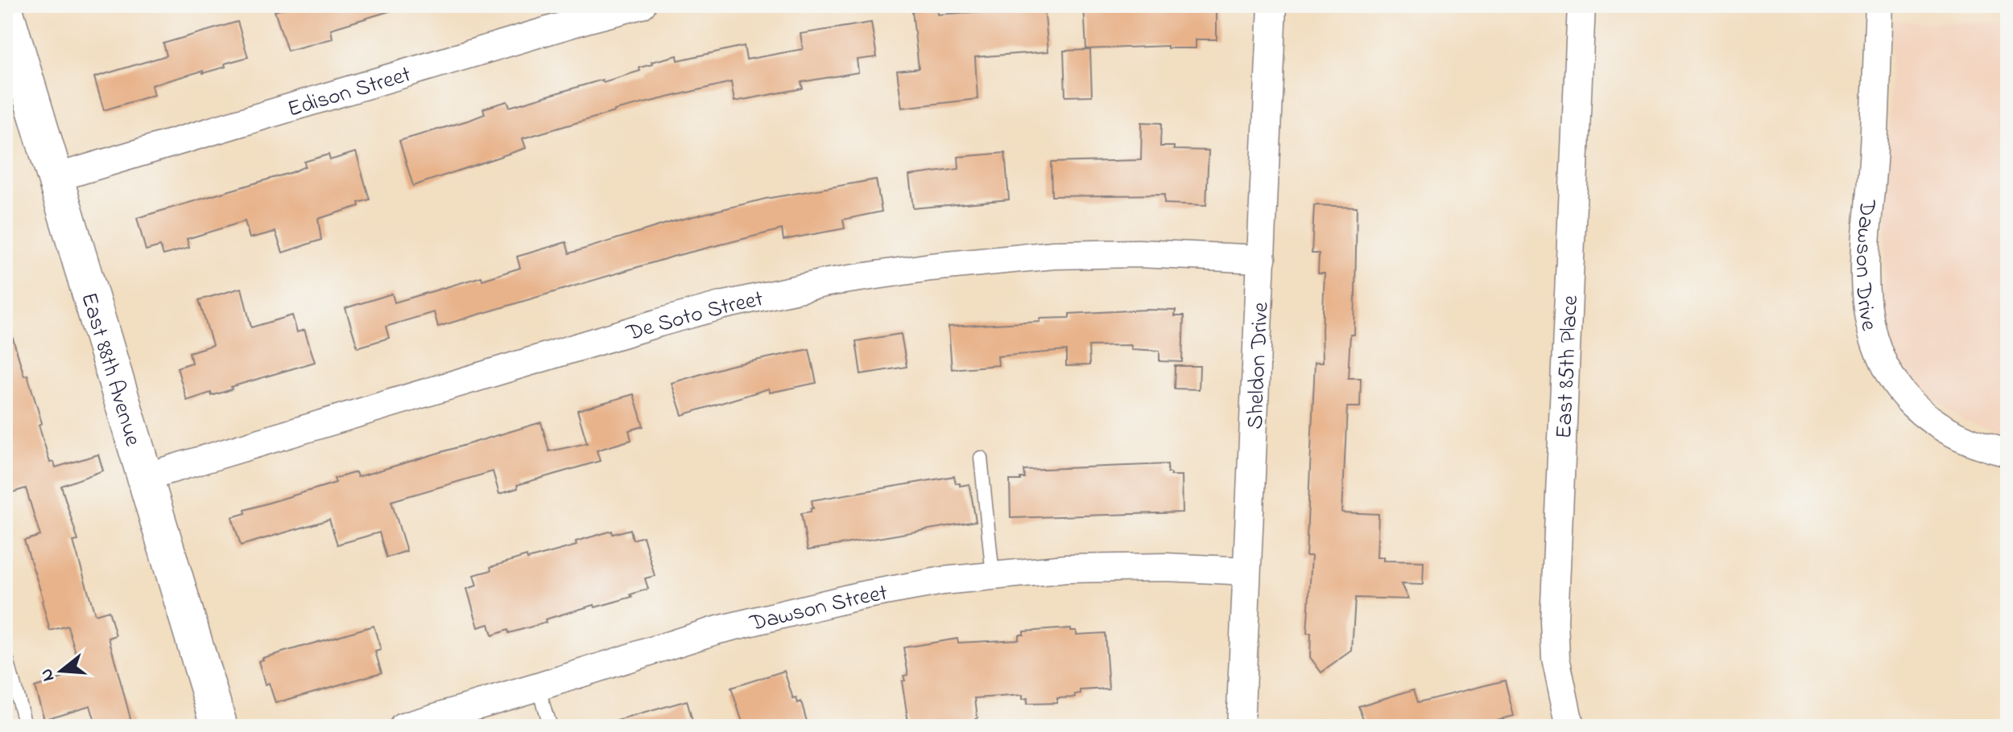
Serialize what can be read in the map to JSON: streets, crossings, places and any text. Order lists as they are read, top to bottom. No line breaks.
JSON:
{"streets":{"main road":["East 88th Avenue"],"street":["Edison Street","Dawson Drive","De Soto Street","Sheldon Drive","East 85th Place","Dawson Street"]},"crossings":[["Edison Street","East 88th Avenue"],["De Soto Street","Sheldon Drive"],["De Soto Street","East 88th Avenue"],["Sheldon Drive","Dawson Street"]],"north":"left"}
